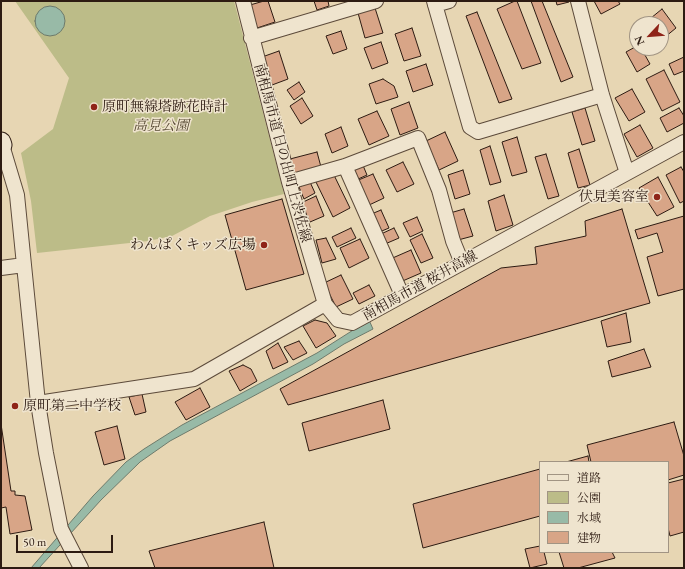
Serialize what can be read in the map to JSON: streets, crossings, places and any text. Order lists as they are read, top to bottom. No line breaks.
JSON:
{"streets":{"street":["南相馬市道 日の出町上渋佐線","南相馬市道 桜井高線"]},"crossings":[["南相馬市道 日の出町上渋佐線","南相馬市道 桜井高線"]],"parks":["高見公園"],"places":["原町無線塔跡花時計","伏見美容室","わんぱくキッズ広場","原町第二中学校"],"legend":["道路","公園","水域","建物"],"scale_bar":"50 m","north":"bottom left"}
